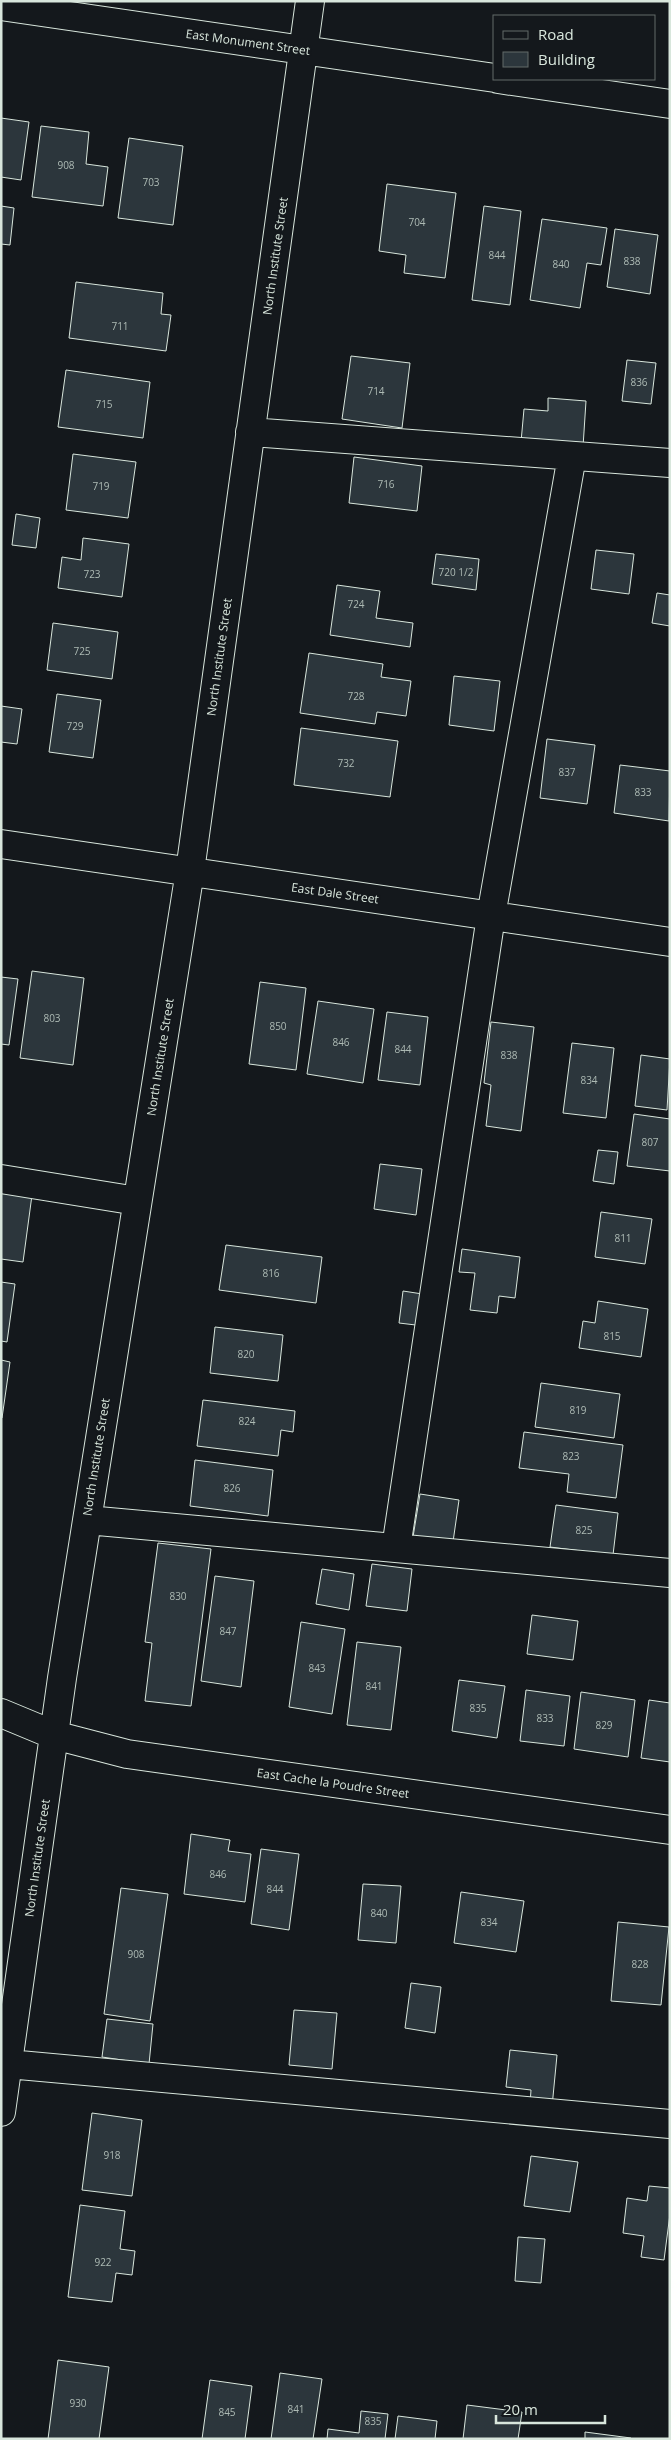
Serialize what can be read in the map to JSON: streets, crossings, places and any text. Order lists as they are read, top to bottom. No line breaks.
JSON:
{"streets":{"street":["East Monument Street","North Institute Street","East Dale Street","East Cache la Poudre Street"]},"crossings":[["East Monument Street","North Institute Street"],["North Institute Street","East Dale Street"],["North Institute Street","East Cache la Poudre Street"]],"house_numbers":["908","703","704","844","838","840","711","836","714","715","716","719","720 1/2","723","724","725","728","729","732","837","833","803","850","846","844","838","834","807","811","816","815","820","819","824","823","826","825","830","847","843","841","835","833","829","846","844","840","834","908","828","918","922","930","841","845","835"],"legend":["Road","Building"],"scale_bar":"20 m"}
